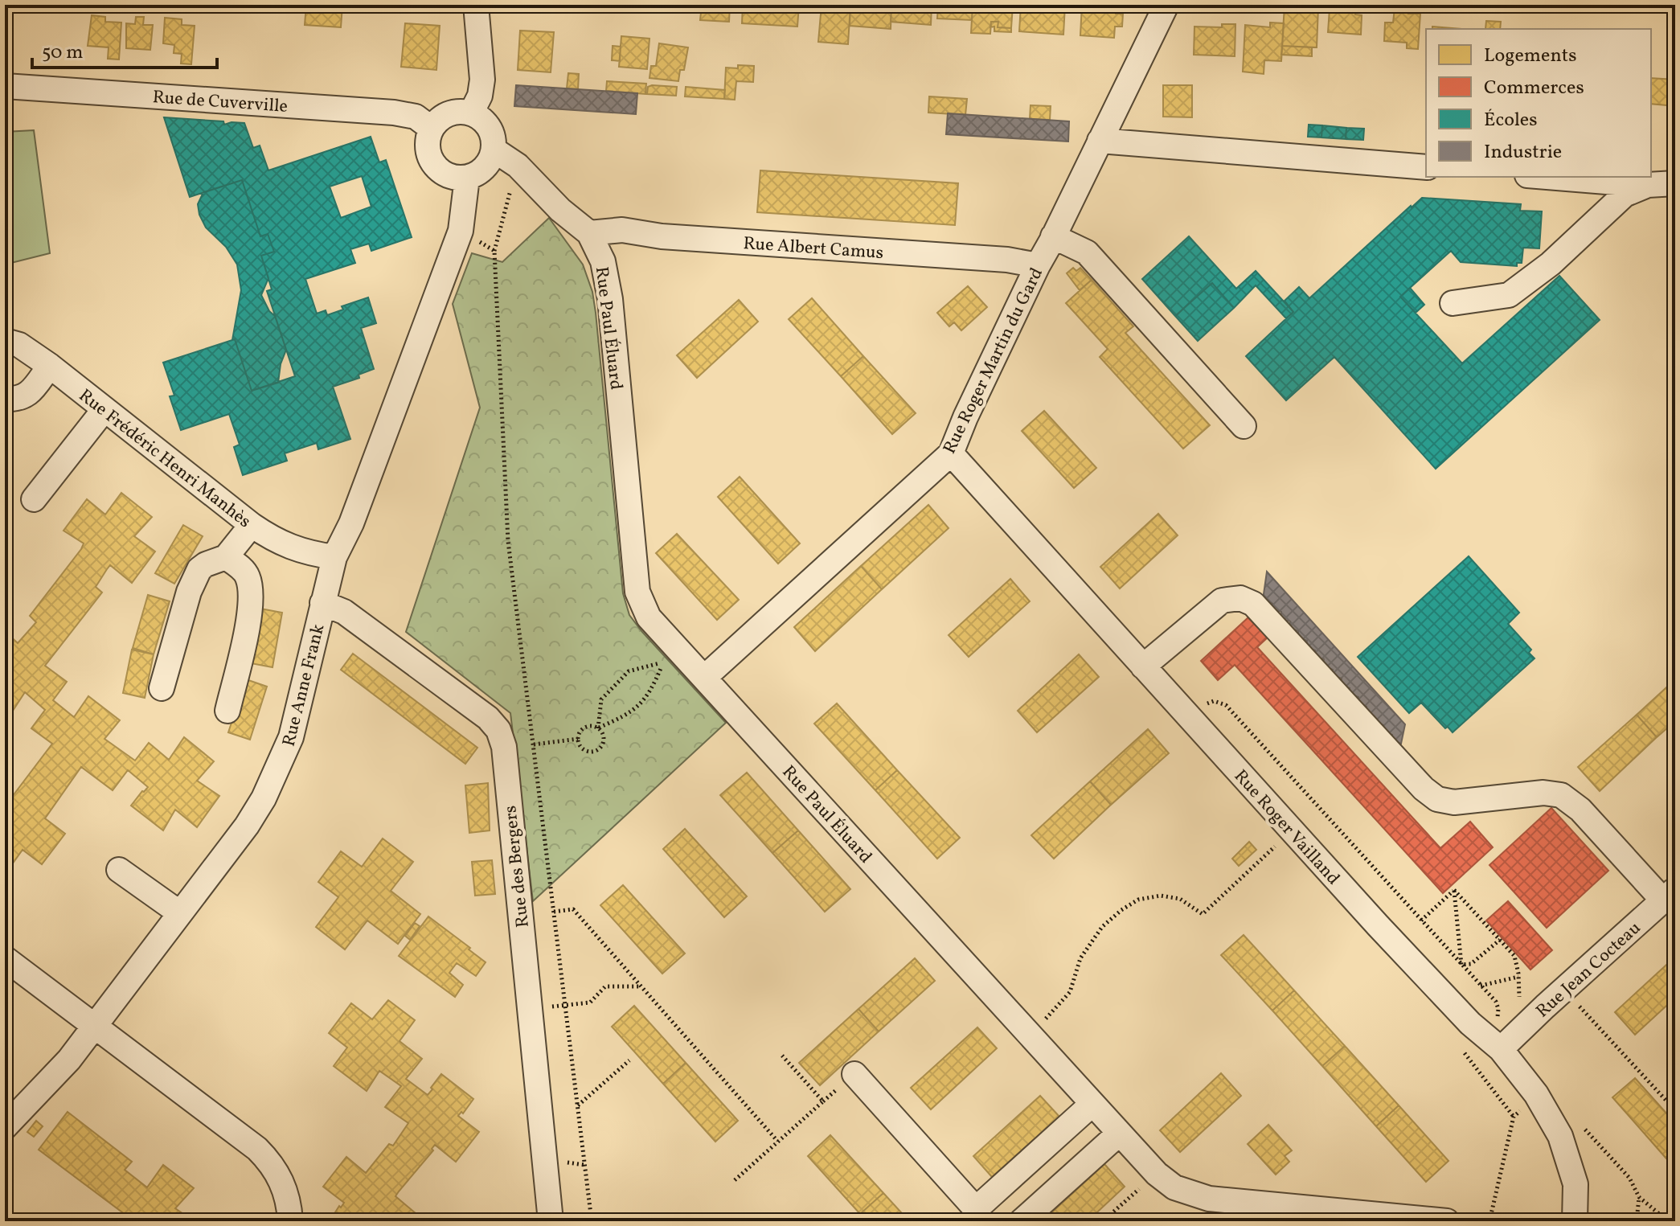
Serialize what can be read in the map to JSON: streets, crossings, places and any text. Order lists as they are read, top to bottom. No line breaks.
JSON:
{"streets":{"street":["Rue de Cuverville","Rue Albert Camus","Rue Paul Éluard","Rue Roger Martin du Gard","Rue Frédéric Henri Manhès","Rue Anne Frank","Rue Roger Vailland","Rue des Bergers","Rue Jean Cocteau"]},"crossings":[["Rue de Cuverville","Rue Paul Éluard"],["Rue de Cuverville","Rue Anne Frank"],["Rue Albert Camus","Rue Paul Éluard"],["Rue Albert Camus","Rue Roger Martin du Gard"],["Rue Paul Éluard","Rue Roger Martin du Gard"],["Rue Paul Éluard","Rue Anne Frank"],["Rue Roger Martin du Gard","Rue Roger Vailland"],["Rue Frédéric Henri Manhès","Rue Anne Frank"],["Rue Anne Frank","Rue des Bergers"],["Rue Roger Vailland","Rue Jean Cocteau"]],"legend":["Logements","Commerces","Écoles","Industrie"],"scale_bar":"50 m"}
